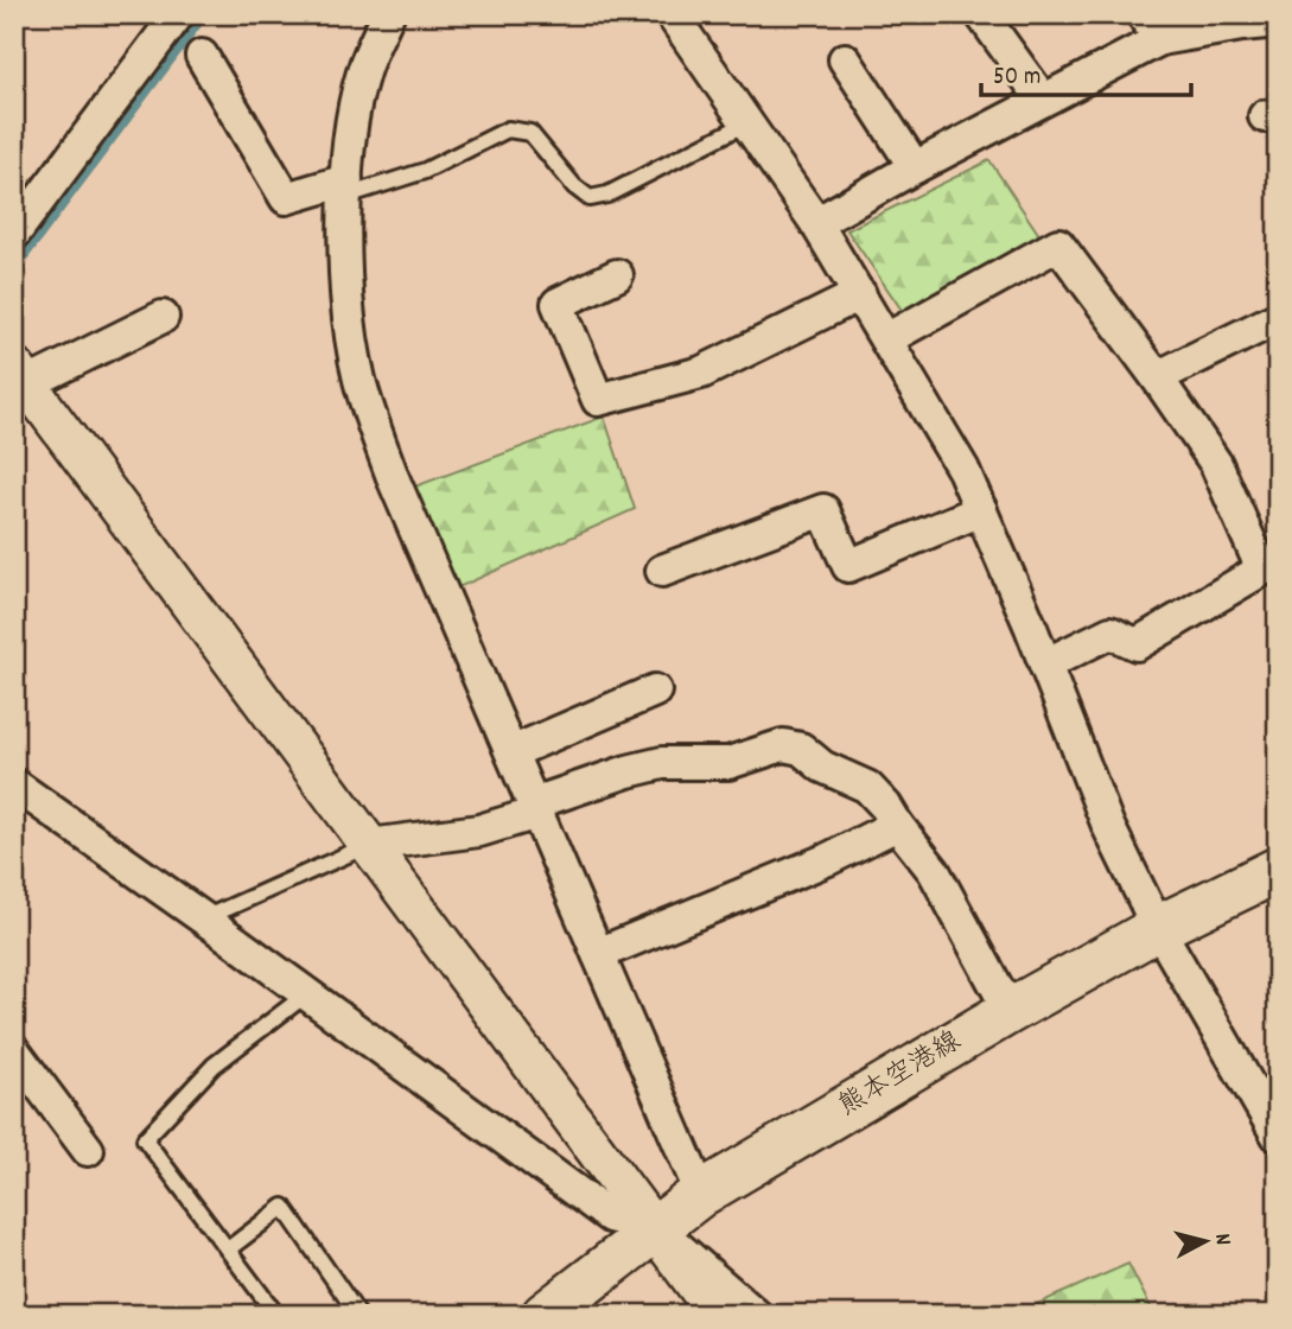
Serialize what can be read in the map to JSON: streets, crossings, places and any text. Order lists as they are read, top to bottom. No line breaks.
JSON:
{"streets":{"main road":["熊本空港線"]},"scale_bar":"50 m","north":"right"}
